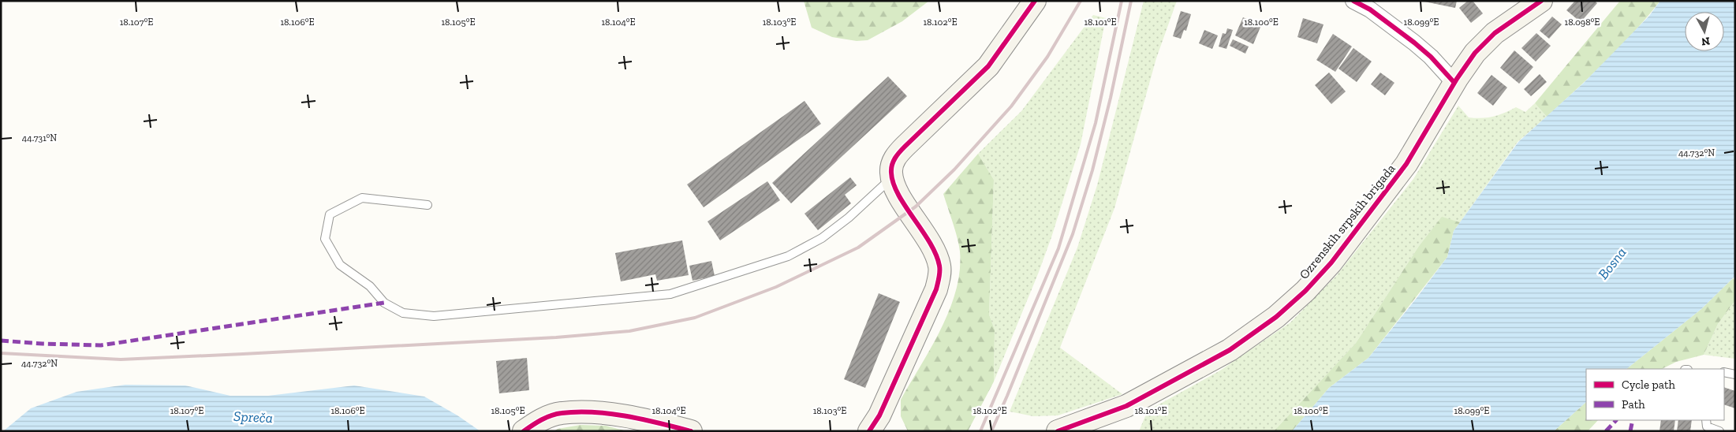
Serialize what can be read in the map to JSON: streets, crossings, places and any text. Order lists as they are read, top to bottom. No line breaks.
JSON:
{"streets":{"main road":["Ozrenskih srpskih brigada"]},"water":["Bosna","Spreča"],"legend":["Cycle path","Path"],"north":"bottom","coordinates":["18.107°E","18.106°E","18.105°E","18.104°E","18.103°E","18.102°E","18.101°E","18.100°E","18.099°E","18.098°E","44.731°N","44.732°N"]}
